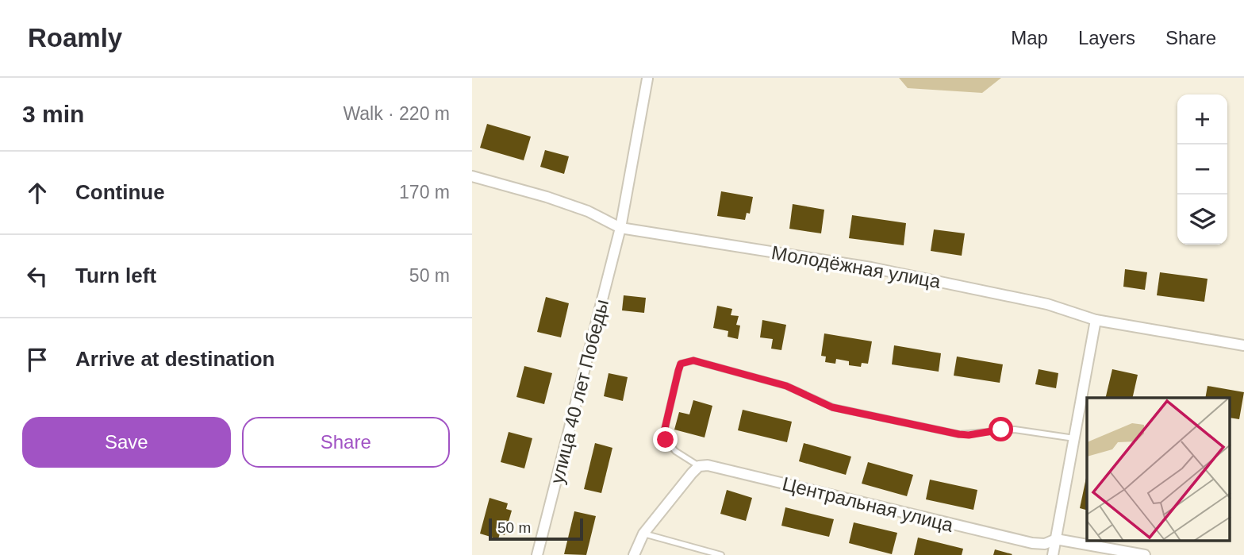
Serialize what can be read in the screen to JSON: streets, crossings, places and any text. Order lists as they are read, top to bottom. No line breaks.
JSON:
{"streets":{"street":["Молодёжная улица","улица 40 лет Победы","Центральная улица"]},"crossings":[["Молодёжная улица","улица 40 лет Победы"]],"scale_bar":"50 m","page":{"header":"Roamly","nav":["Map","Layers","Share"],"heading":["3 min","Walk · 220 m"],"map_buttons":["+","−"],"list":[["Continue","170 m"],["Turn left","50 m"],"Arrive at destination"],"buttons":["Save","Share"],"scale":"50 m"}}
